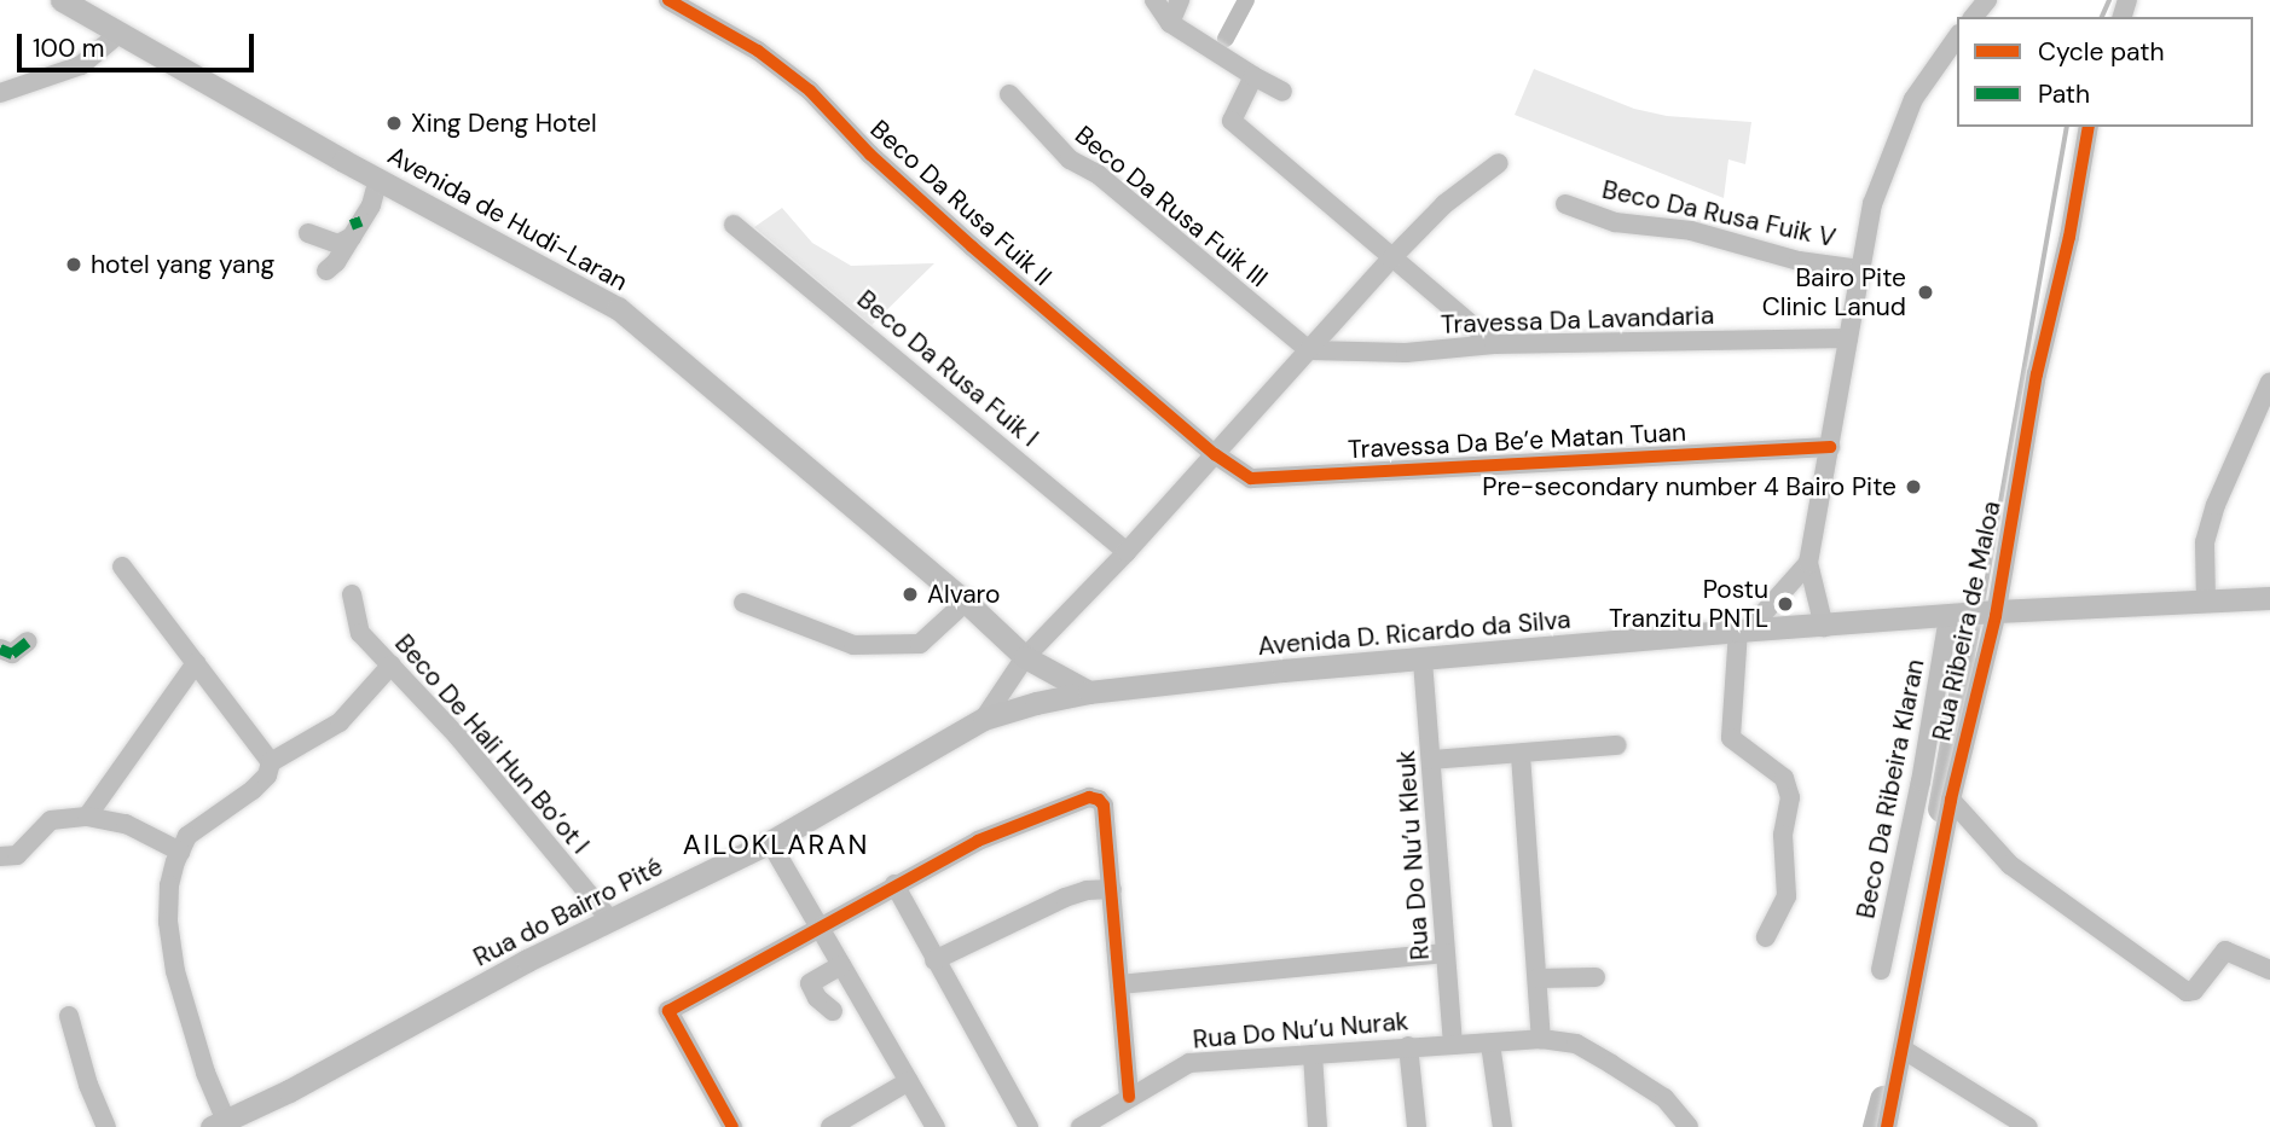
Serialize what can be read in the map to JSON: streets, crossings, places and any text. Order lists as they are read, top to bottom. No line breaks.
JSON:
{"streets":{"main road":["Avenida de Hudi-Laran","Avenida D. Ricardo da Silva","Rua do Bairro Pité"],"street":["Beco Da Rusa Fuik II","Beco Da Rusa Fuik III","Beco Da Rusa Fuik V","Travessa Da Lavandaria","Beco Da Rusa Fuik I","Travessa Da Be’e Matan Tuan","Rua Ribeira de Maloa","Beco De Hali Hun Bo’ot I","Beco Da Ribeira Klaran","Rua Do Nu’u Kleuk","Rua Do Nu’u Nurak"]},"crossings":[["Beco Da Rusa Fuik II","Travessa Da Be’e Matan Tuan"],["Beco Da Rusa Fuik III","Travessa Da Lavandaria"],["Avenida de Hudi-Laran","Avenida D. Ricardo da Silva"],["Avenida de Hudi-Laran","Rua do Bairro Pité"],["Rua Ribeira de Maloa","Avenida D. Ricardo da Silva"],["Avenida D. Ricardo da Silva","Beco Da Ribeira Klaran"],["Avenida D. Ricardo da Silva","Rua Do Nu’u Kleuk"],["Avenida D. Ricardo da Silva","Rua do Bairro Pité"],["Beco De Hali Hun Bo’ot I","Rua do Bairro Pité"],["Rua Do Nu’u Kleuk","Rua Do Nu’u Nurak"]],"districts":["AILOKLARAN"],"places":["Xing Deng Hotel","hotel yang yang","Bairo Pite Clinic Lanud","Pre-secondary number 4 Bairo Pite","Alvaro","Postu Tranzitu PNTL"],"legend":["Cycle path","Path"],"scale_bar":"100 m"}
